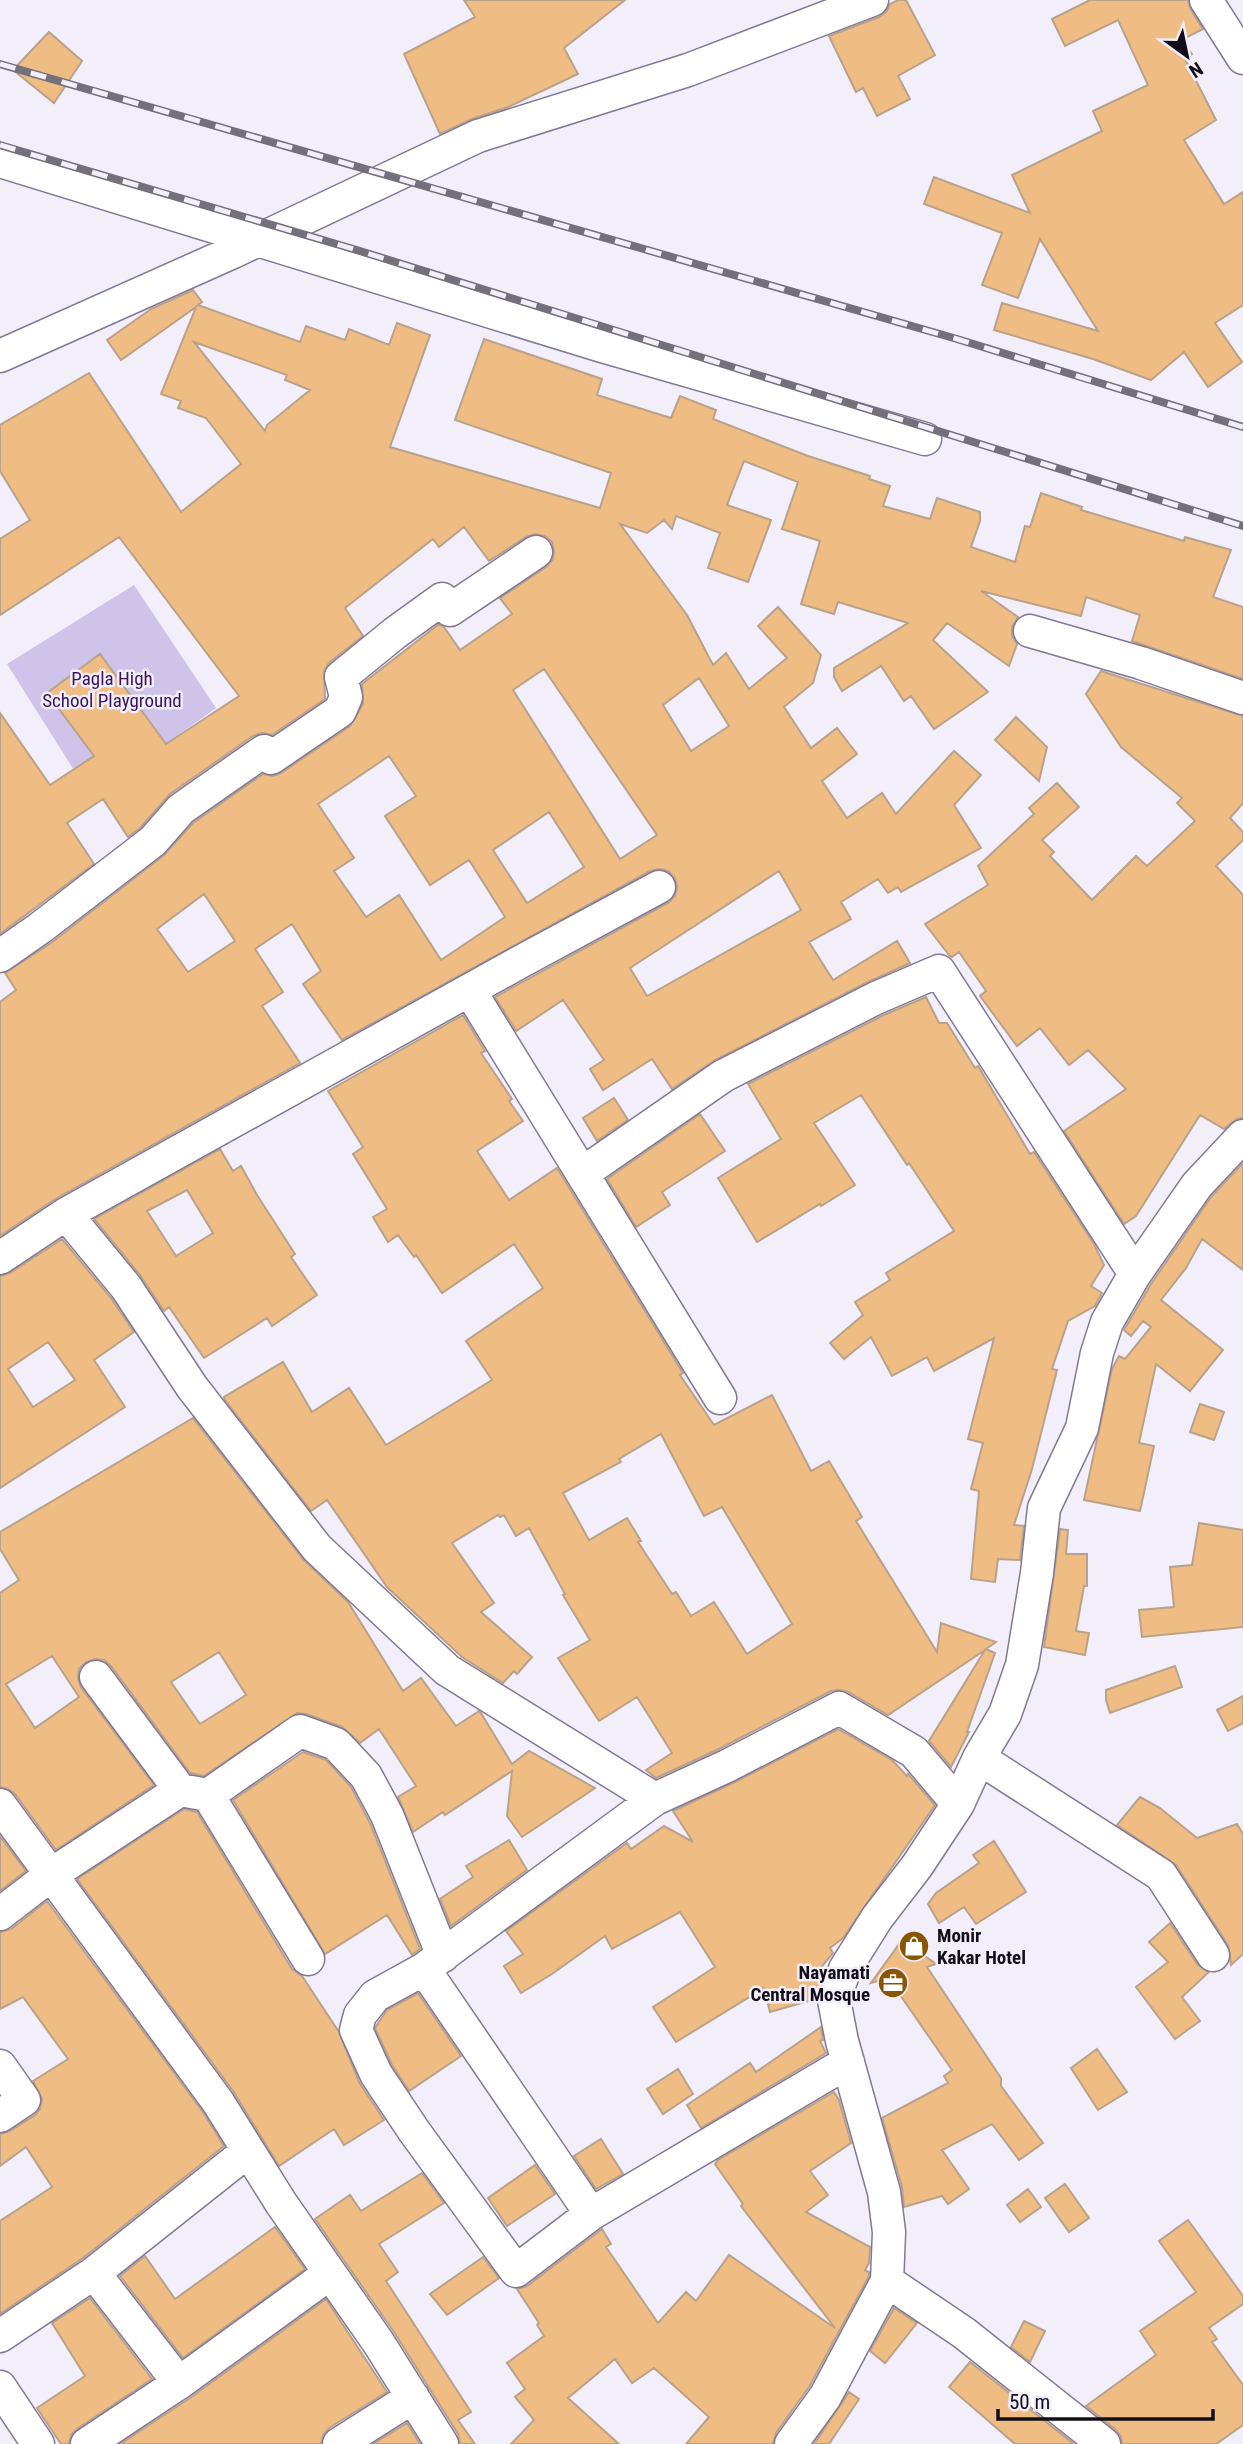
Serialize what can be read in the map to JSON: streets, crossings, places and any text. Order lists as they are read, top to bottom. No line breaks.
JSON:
{"parks":["Pagla High School Playground"],"places":{"shop":["Monir Kakar Hotel"],"office":["Nayamati Central Mosque"]},"scale_bar":"50 m","north":"bottom right"}
